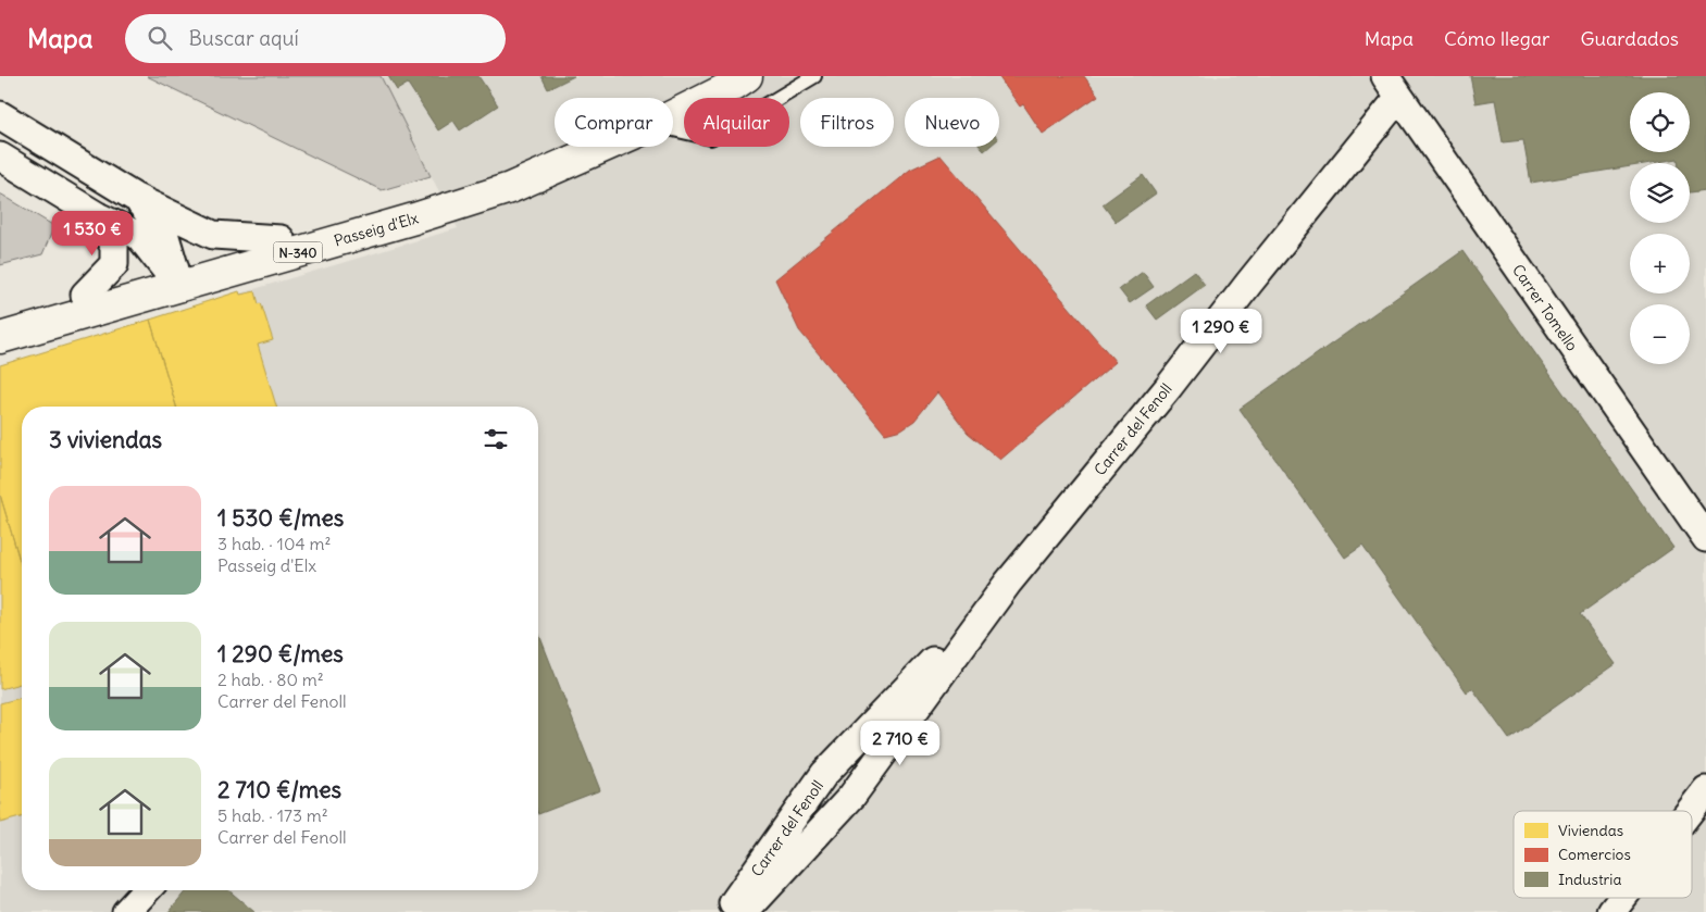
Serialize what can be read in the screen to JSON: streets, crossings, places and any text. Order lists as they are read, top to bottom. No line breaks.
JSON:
{"streets":{"highway":["Passeig d'Elx","N-340"],"street":["Carrer Tomello","Carrer del Fenoll"]},"crossings":[["Carrer Tomello","Carrer del Fenoll"]],"legend":["Viviendas","Comercios","Industria"],"page":{"header":"Mapa","search":"Buscar aquí","nav":["Mapa","Cómo llegar","Guardados"],"map_buttons":["+","−"],"chip":["Comprar","Alquilar","Filtros","Nuevo"],"price":["1 530 €","1 290 €","2 710 €"],"heading":"3 viviendas","list":[{"name":"1 530 €/mes","note":"3 hab. · 104 m² · Passeig d'Elx"},{"name":"1 290 €/mes","note":"2 hab. · 80 m² · Carrer del Fenoll"},{"name":"2 710 €/mes","note":"5 hab. · 173 m² · Carrer del Fenoll"}]}}
